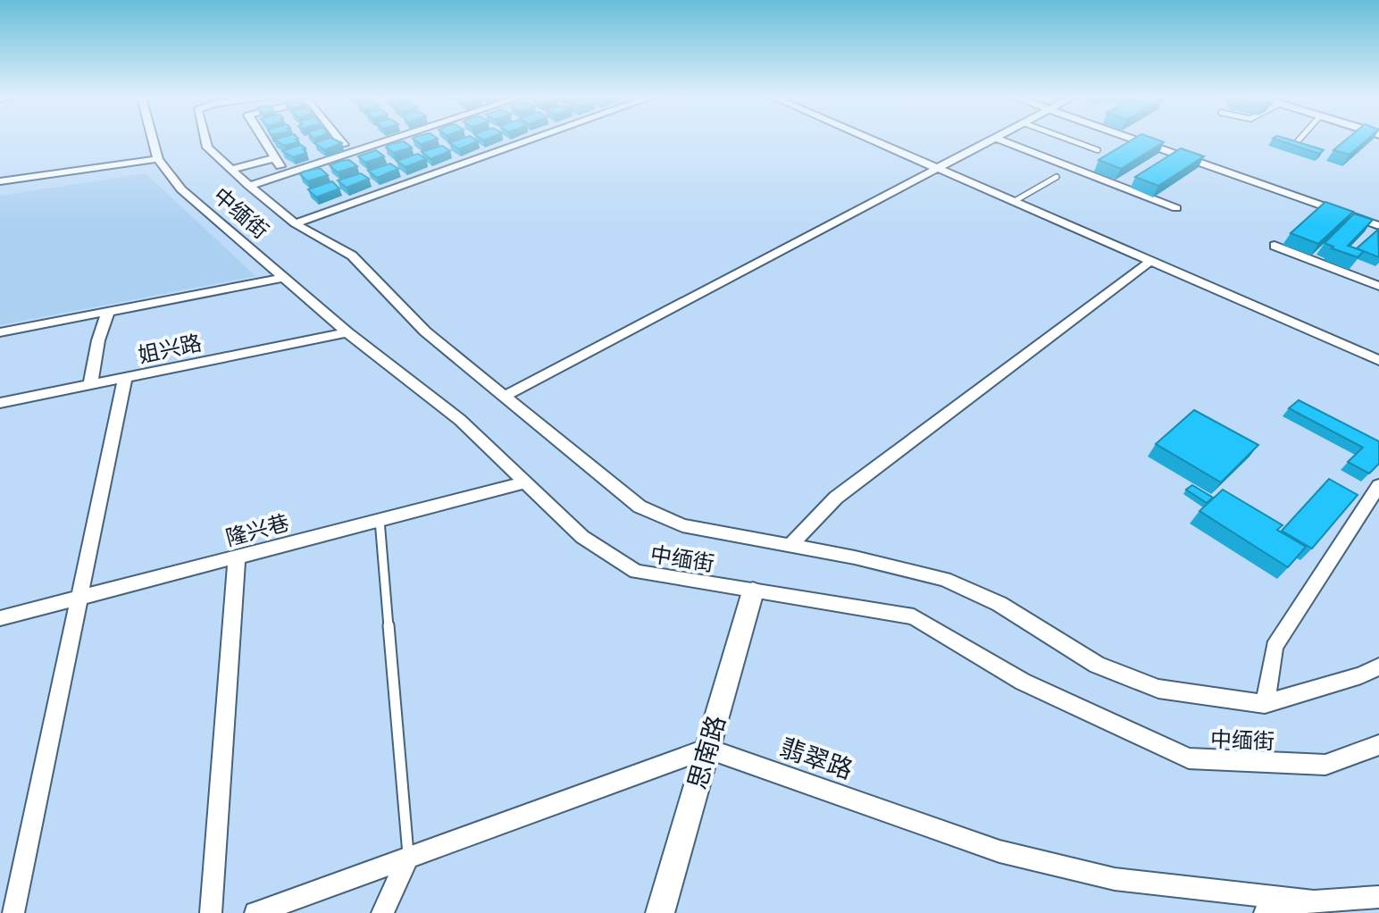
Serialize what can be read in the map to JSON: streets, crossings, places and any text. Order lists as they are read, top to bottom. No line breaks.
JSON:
{"streets":{"street":["中缅街","姐兴路","隆兴巷","思南路","翡翠路"]},"crossings":[["中缅街","姐兴路"],["中缅街","隆兴巷"],["中缅街","思南路"],["思南路","翡翠路"]]}
